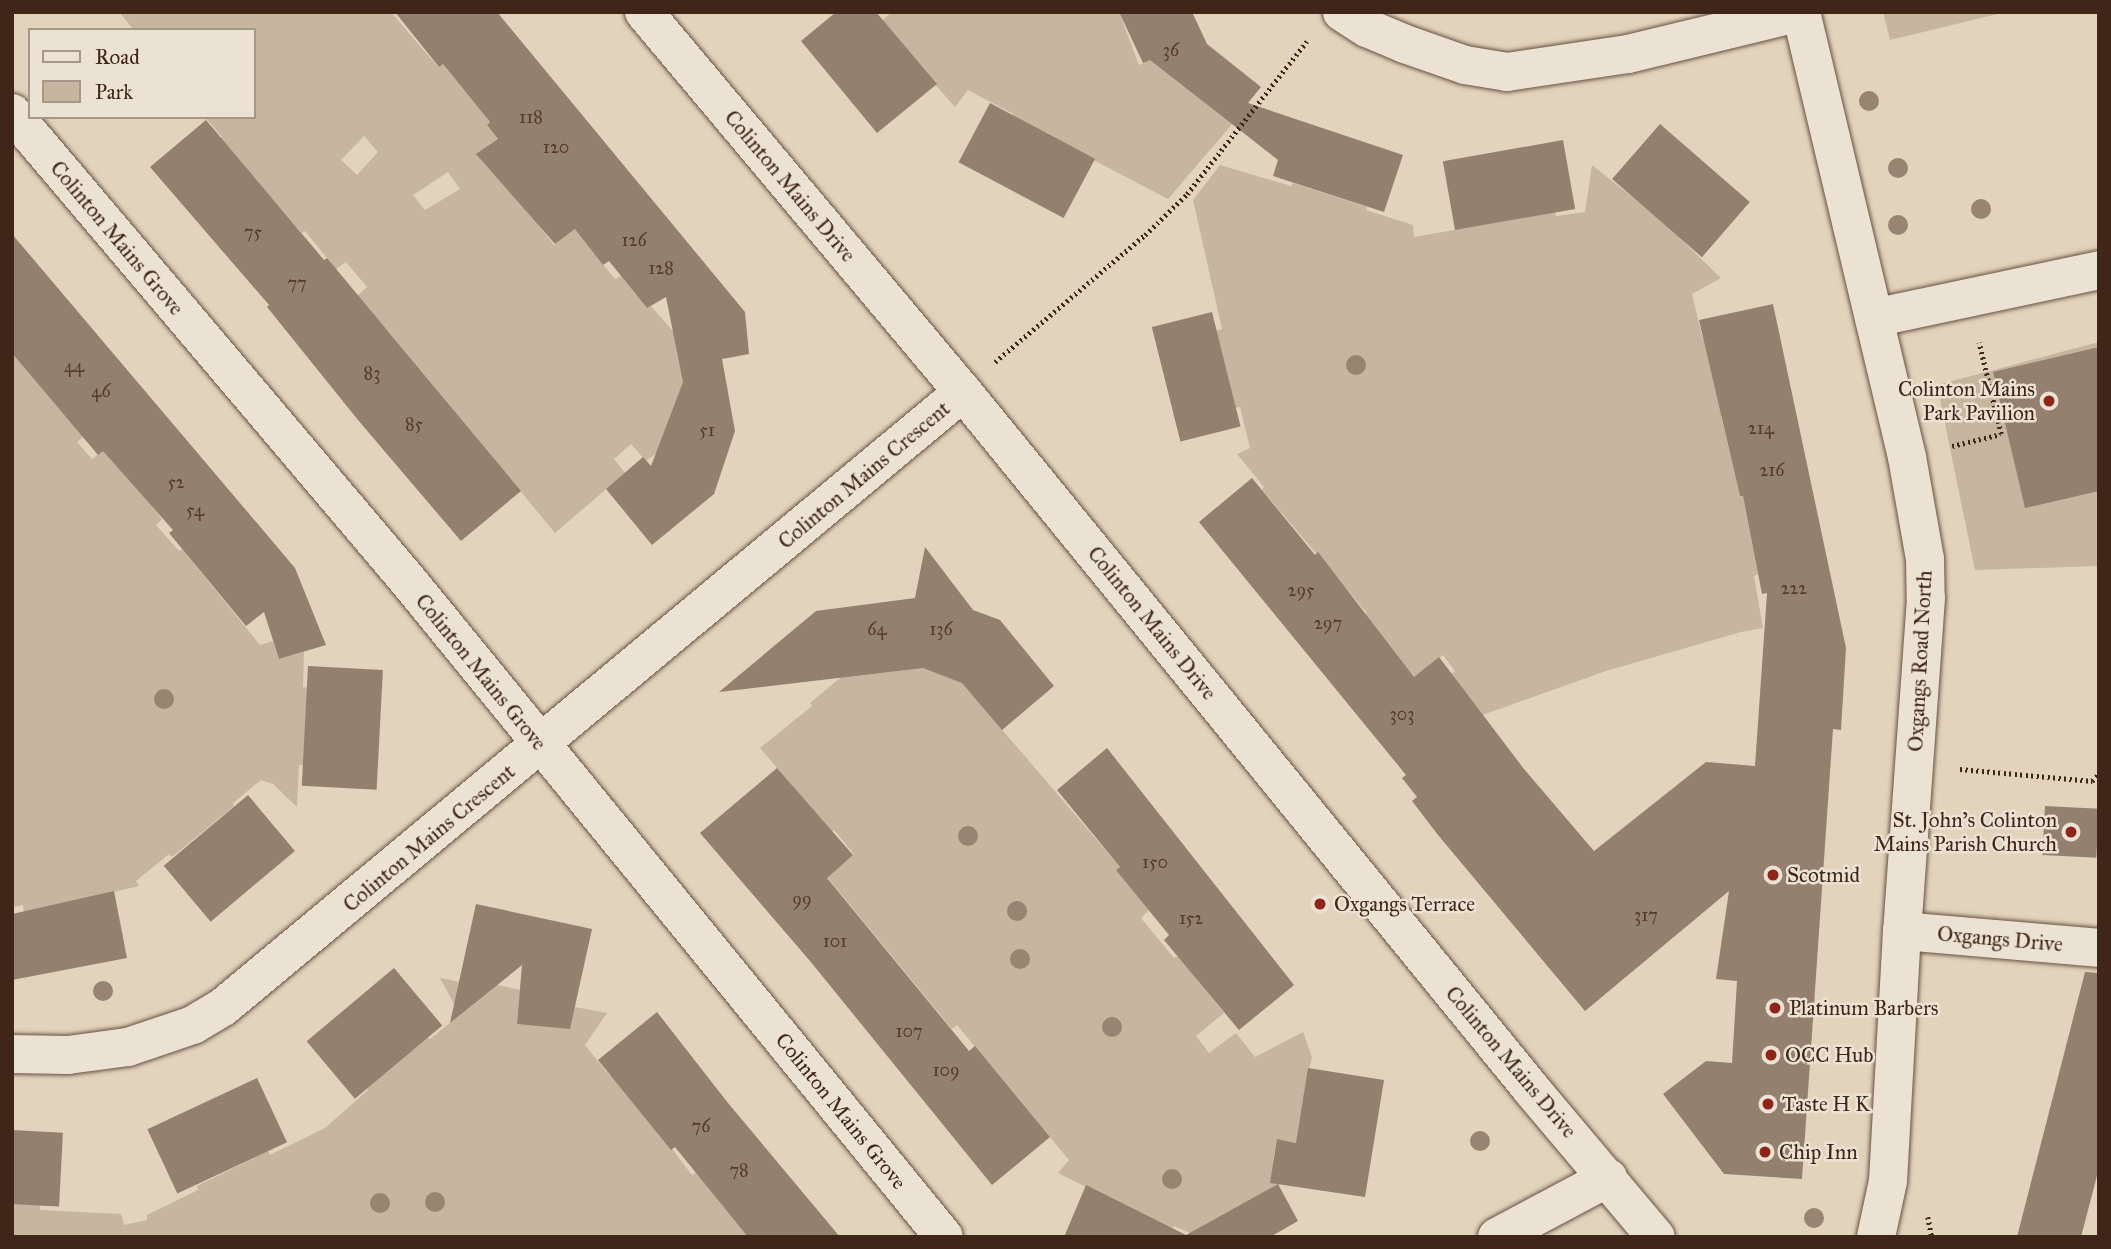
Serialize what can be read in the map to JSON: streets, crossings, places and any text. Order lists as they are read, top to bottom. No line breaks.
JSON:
{"streets":{"street":["Colinton Mains Drive","Colinton Mains Grove","Colinton Mains Crescent","Oxgangs Road North","Oxgangs Drive"]},"crossings":[["Colinton Mains Drive","Colinton Mains Crescent"],["Colinton Mains Grove","Colinton Mains Crescent"],["Oxgangs Road North","Oxgangs Drive"]],"places":["Colinton Mains Park Pavilion","St. John's Colinton Mains Parish Church","Scotmid","Oxgangs Terrace","Platinum Barbers","OCC Hub","Taste H K","Chip Inn"],"house_numbers":["36","118","120","75","126","128","77","44","83","46","85","214","51","216","52","54","222","295","297","64","136","303","150","99","317","152","101","107","109","76","78"],"legend":["Road","Park"]}
